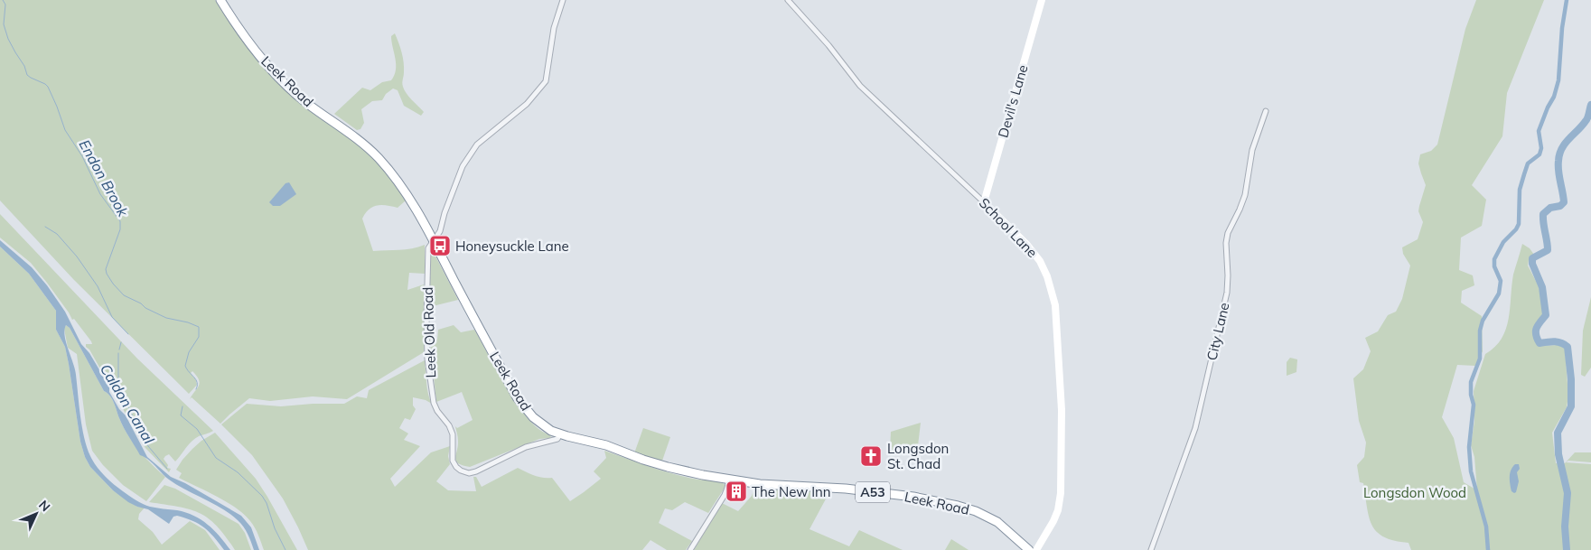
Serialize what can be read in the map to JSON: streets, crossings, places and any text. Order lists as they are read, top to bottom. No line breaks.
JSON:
{"streets":{"highway":["Leek Road","A53"],"street":["Devil's Lane","School Lane","City Lane","Leek Old Road"]},"crossings":[["Leek Road","Leek Old Road"],["Devil's Lane","School Lane"]],"water":["Endon Brook","Caldon Canal"],"parks":["Longsdon Wood"],"places":{"bus stop":["Honeysuckle Lane"],"church":["Longsdon St. Chad"],"building":["The New Inn"]},"north":"top right"}
